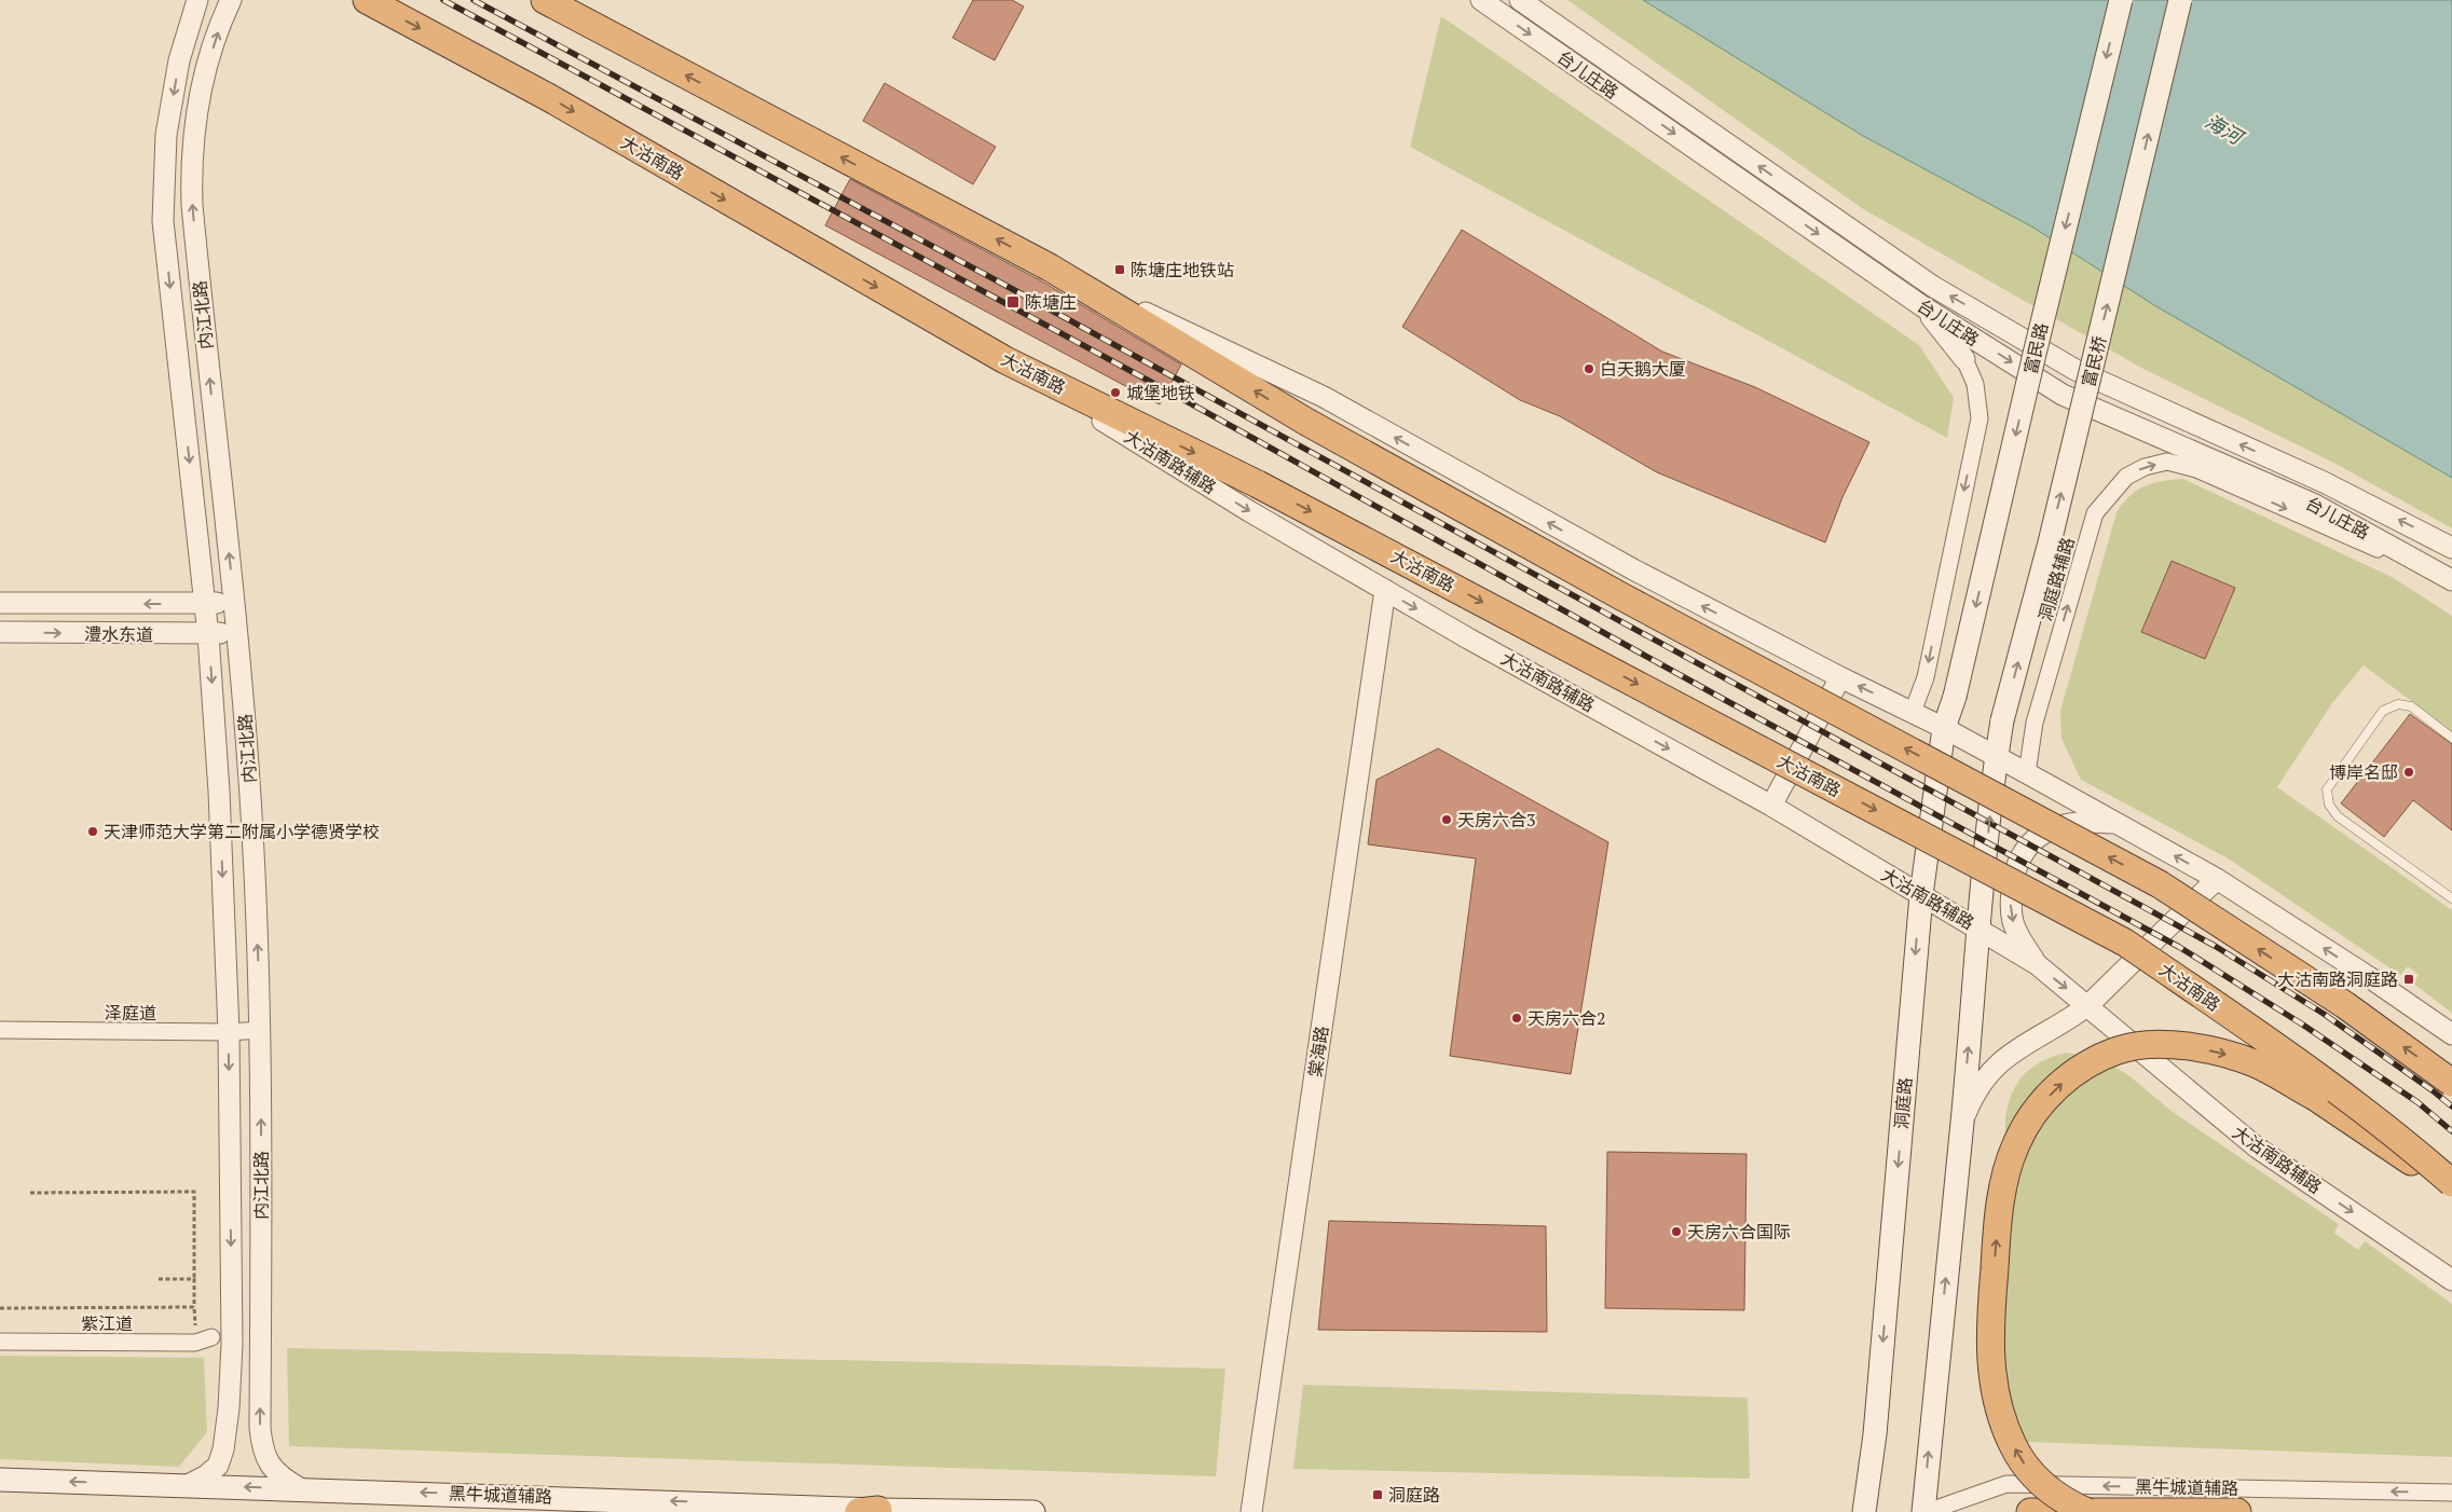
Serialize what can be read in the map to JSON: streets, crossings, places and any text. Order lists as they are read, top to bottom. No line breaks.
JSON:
{"streets":{"highway":["大沽南路"],"main road":["富民路","富民桥","洞庭路","黑牛城道辅路"],"street":["台儿庄路","内江北路","大沽南路辅路","洞庭路辅路","澧水东道","泽庭道","棠海路","紫江道"]},"crossings":[["台儿庄路","洞庭路辅路"],["大沽南路","大沽南路辅路"],["内江北路","澧水东道"],["内江北路","泽庭道"],["内江北路","黑牛城道辅路"],["富民路","洞庭路"],["大沽南路辅路","棠海路"],["大沽南路辅路","洞庭路"]],"one_way":["富民路","富民桥","黑牛城道辅路"],"water":["海河"],"places":{"transit":["陈塘庄地铁站","陈塘庄","大沽南路洞庭路","洞庭路"],"other":["白天鹅大厦","城堡地铁","博岸名邸","天房六合3","天津师范大学第二附属小学德贤学校","天房六合2","天房六合国际"]}}
